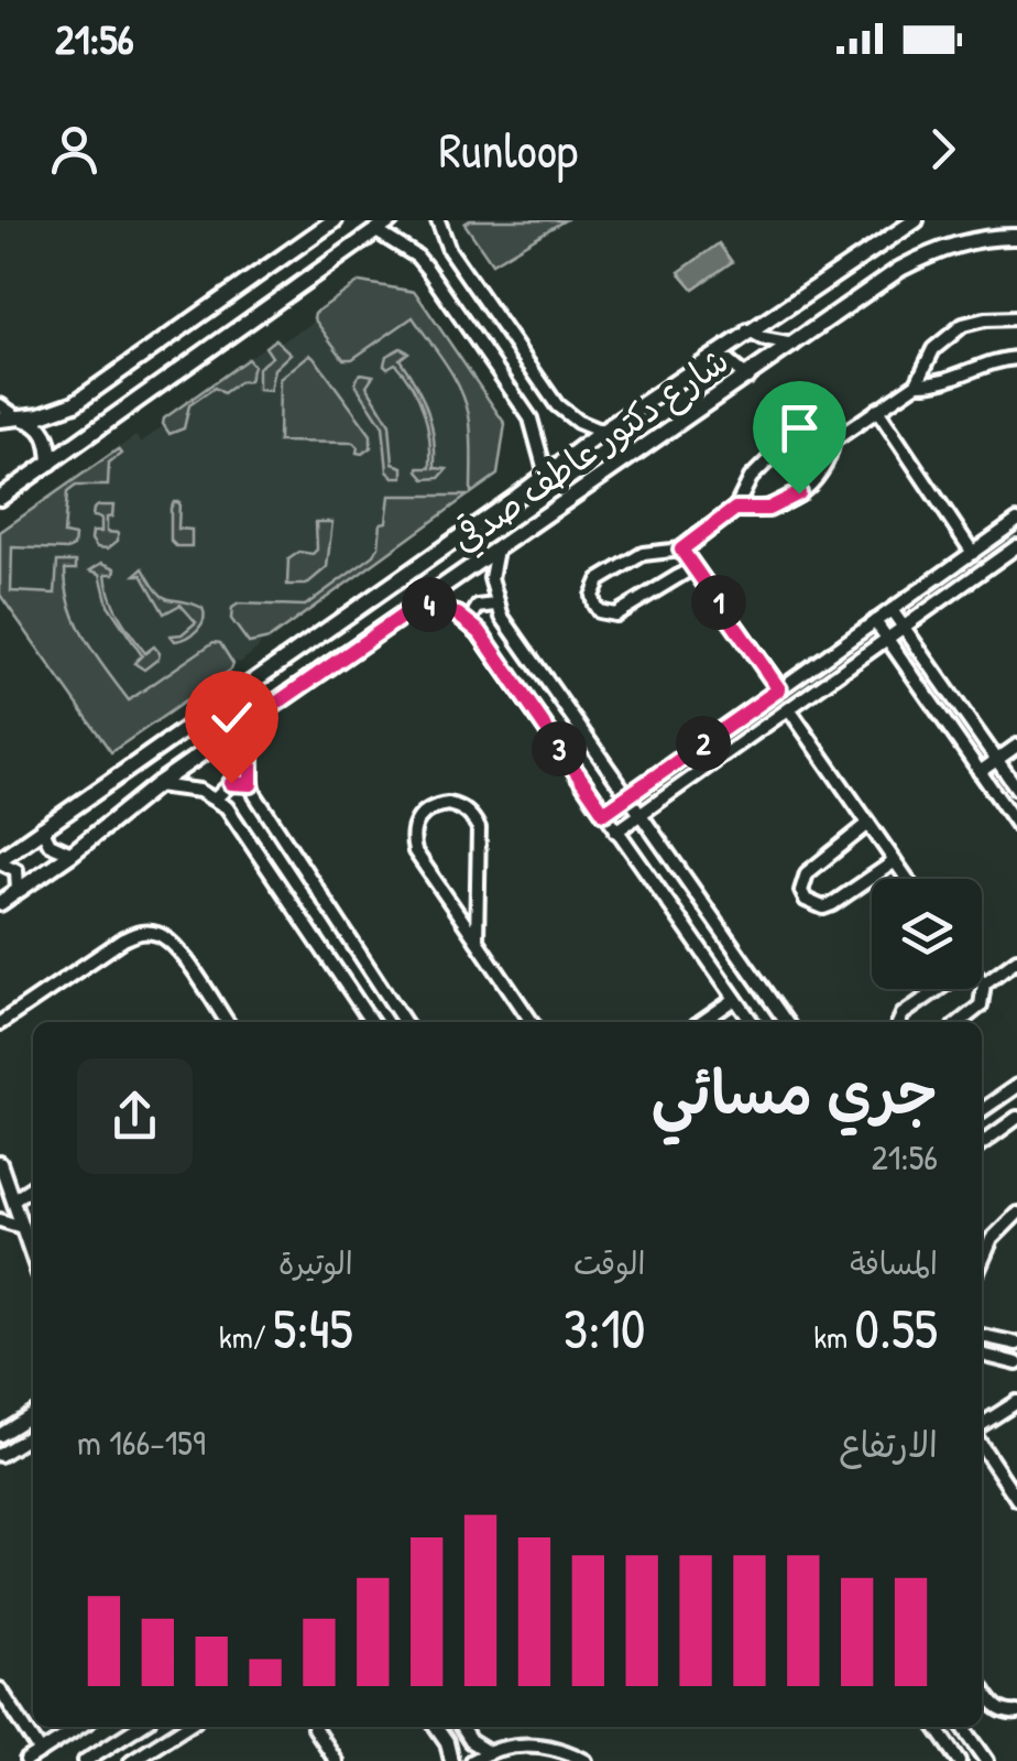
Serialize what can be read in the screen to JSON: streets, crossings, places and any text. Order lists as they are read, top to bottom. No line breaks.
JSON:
{"streets":{"street":["شارع دكتور عاطف صدقي"]},"page":{"status":"21:56","header":"Runloop","pins":["1","4","2","3"],"heading":["جري مسائي","21:56"],"stats":[["المسافة","0.55 km"],["الوقت","3:10"],["الوتيرة","5:45 /km"]],"chart":["الارتفاع","159–166 m"]}}
